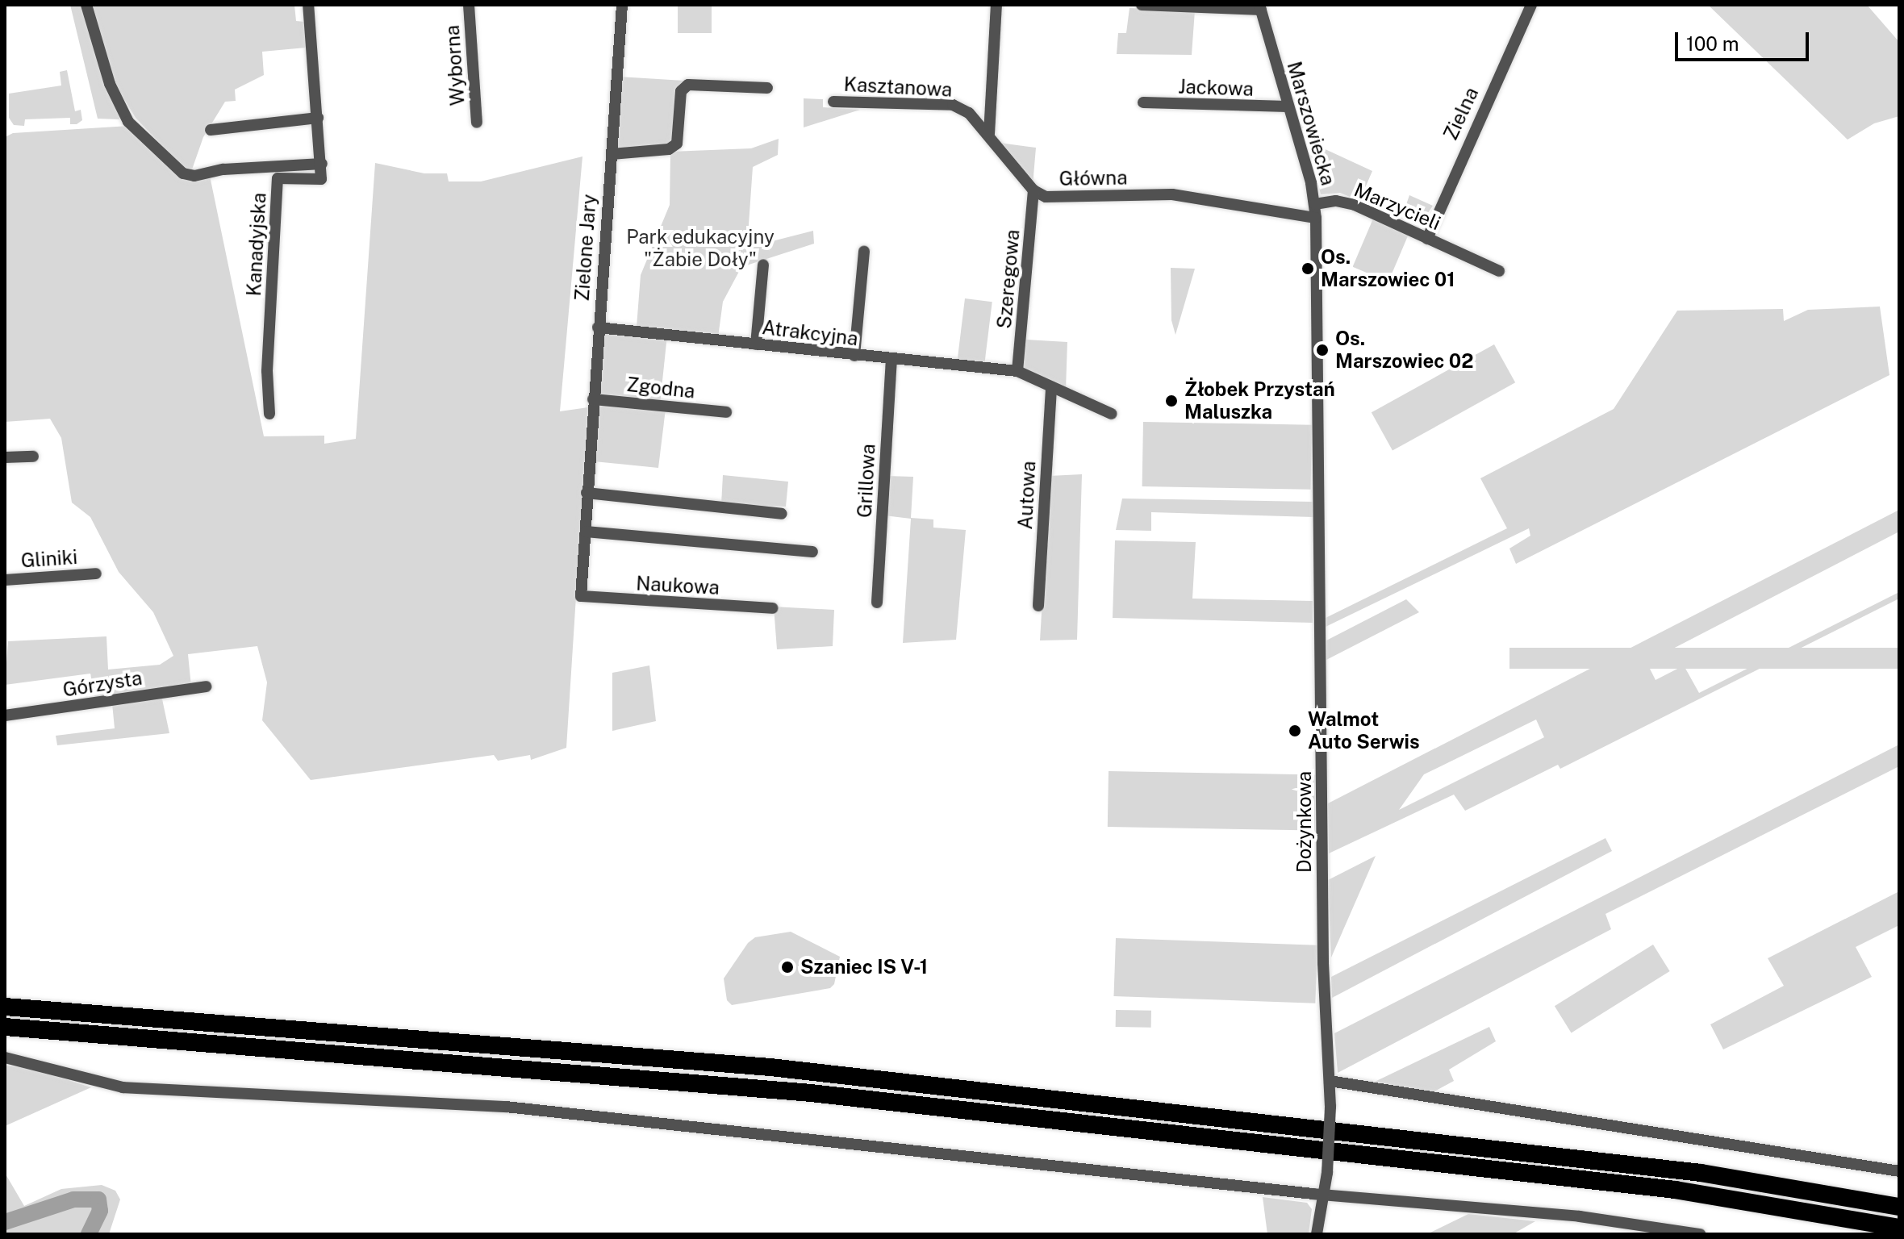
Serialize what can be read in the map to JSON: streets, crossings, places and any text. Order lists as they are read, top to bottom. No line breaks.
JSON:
{"streets":{"street":["Wyborna","Kasztanowa","Jackowa","Zielna","Marszowiecka","Główna","Marzycieli","Kanadyjska","Zielone Jary","Szeregowa","Atrakcyjna","Zgodna","Grillowa","Autowa","Gliniki","Naukowa","Górzysta","Dożynkowa"]},"crossings":[["Kasztanowa","Główna"],["Jackowa","Marszowiecka"],["Zielna","Marzycieli"],["Marszowiecka","Główna"],["Marszowiecka","Marzycieli"],["Marszowiecka","Dożynkowa"],["Główna","Szeregowa"],["Zielone Jary","Atrakcyjna"],["Zielone Jary","Zgodna"],["Zielone Jary","Naukowa"],["Szeregowa","Atrakcyjna"],["Atrakcyjna","Grillowa"]],"parks":["Park edukacyjny \"Żabie Doły\""],"places":["Os. Marszowiec 01","Os. Marszowiec 02","Żłobek Przystań Maluszka","Walmot Auto Serwis","Szaniec IS V-1"],"scale_bar":"100 m"}
